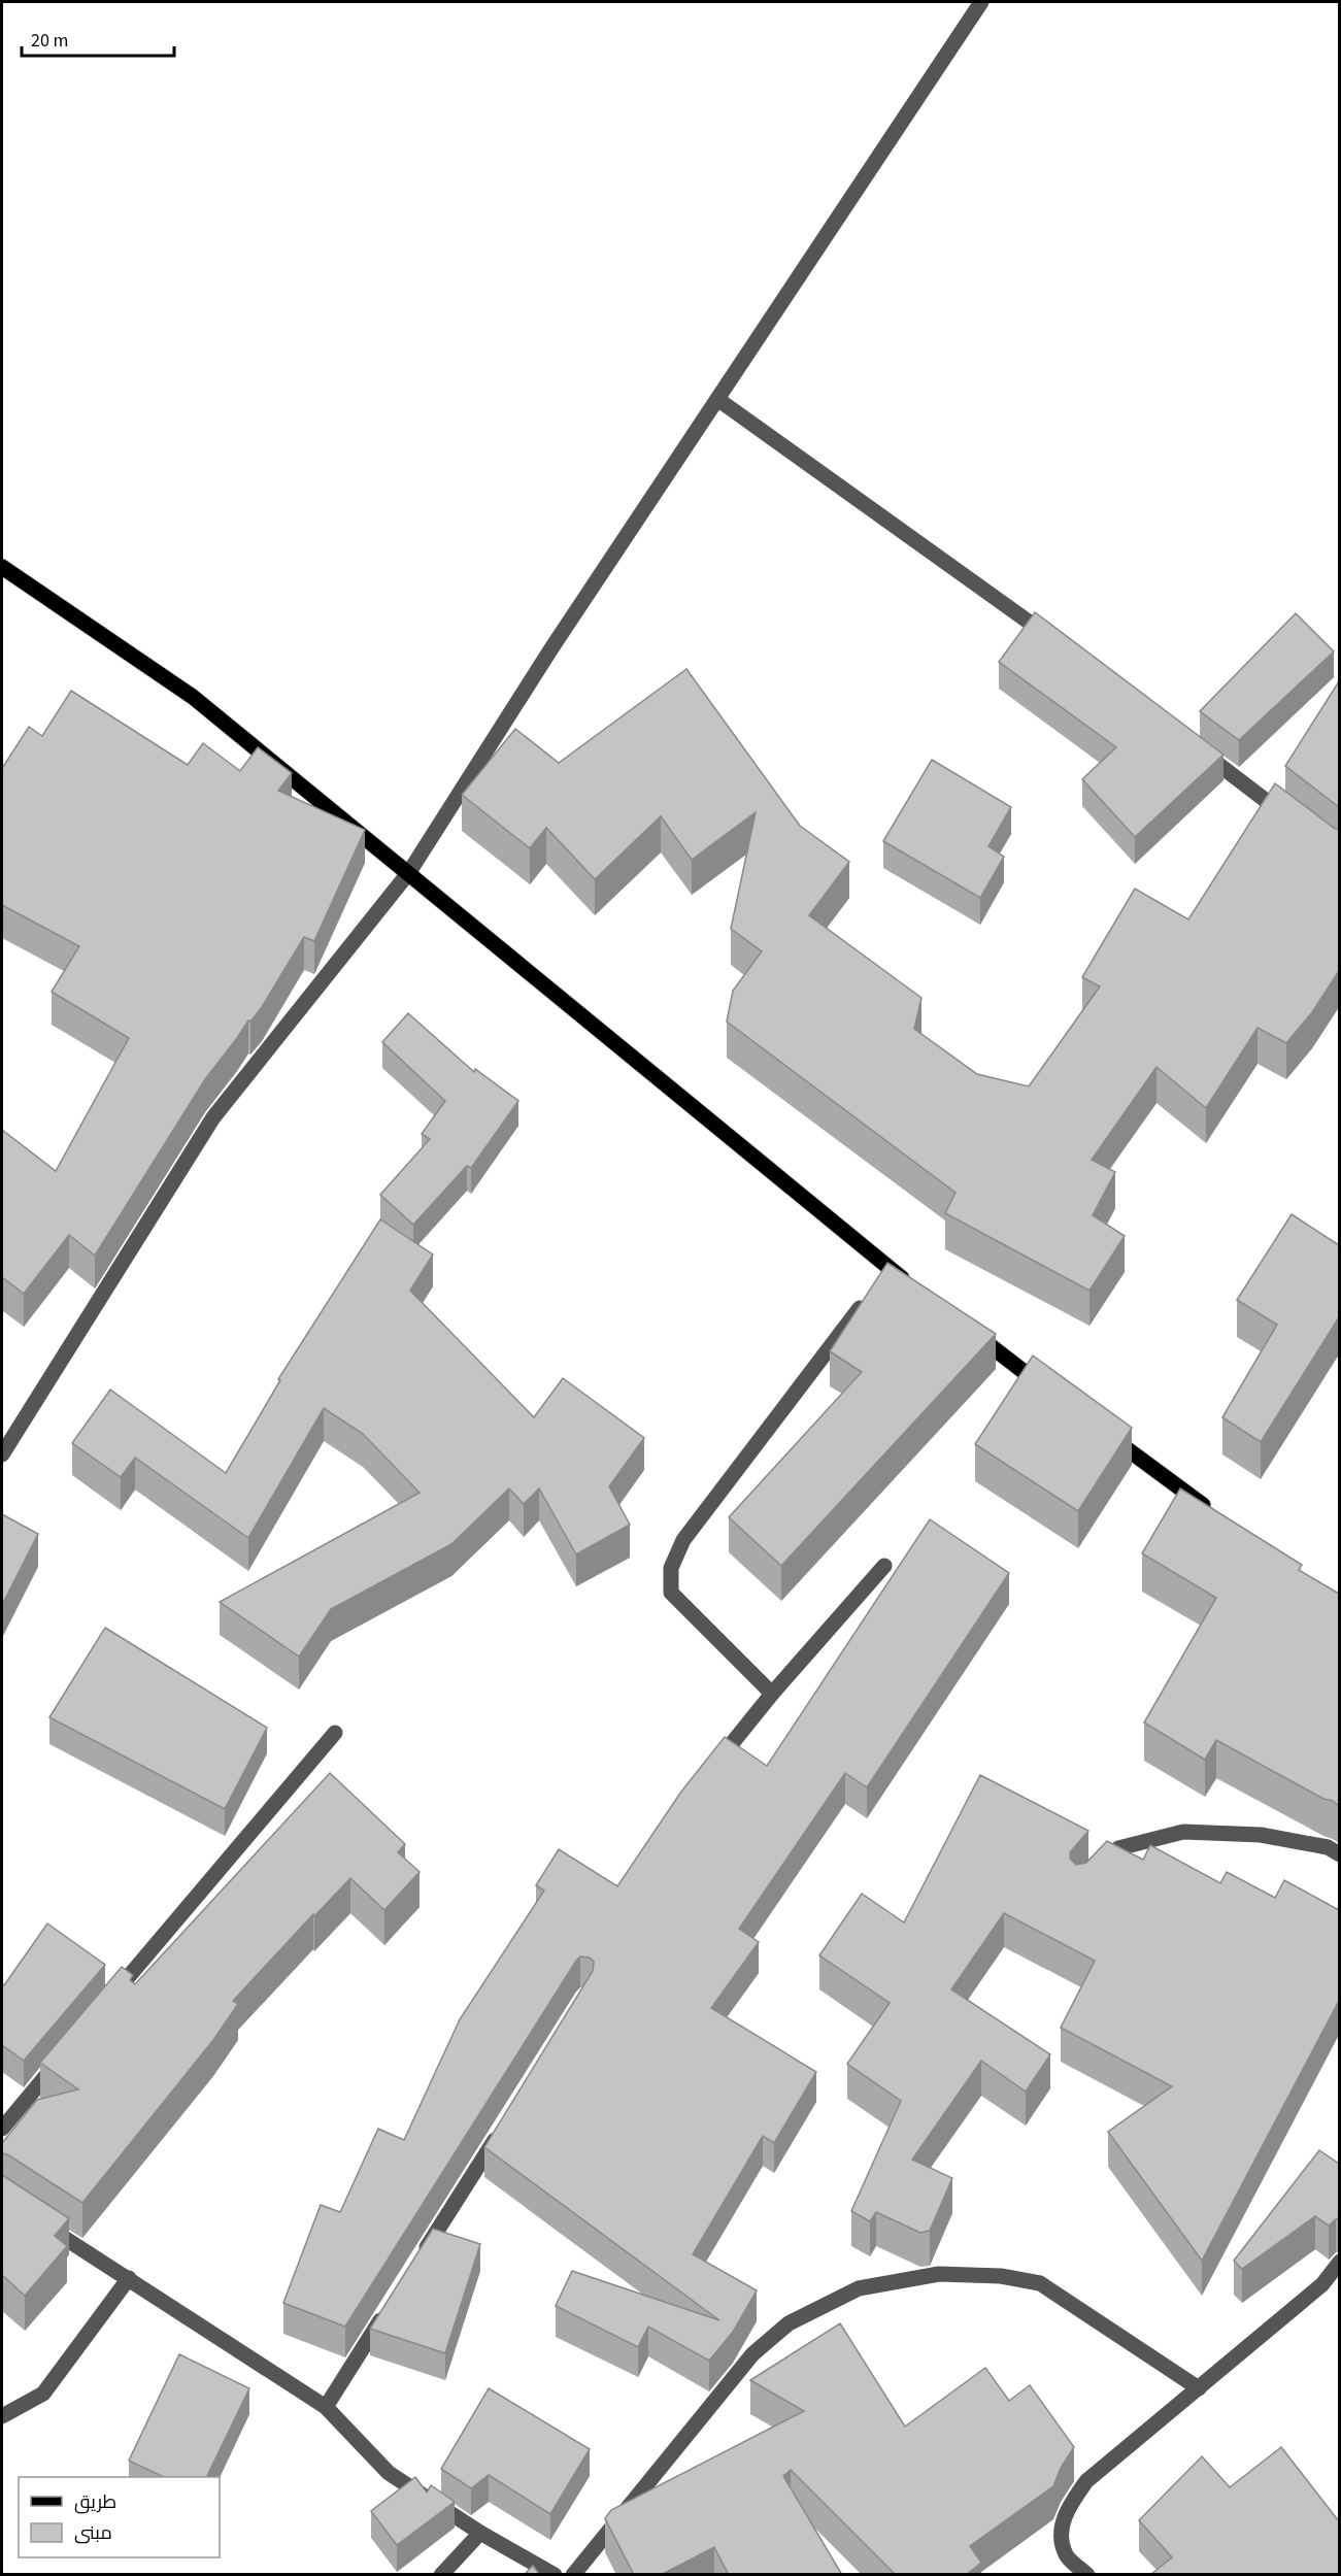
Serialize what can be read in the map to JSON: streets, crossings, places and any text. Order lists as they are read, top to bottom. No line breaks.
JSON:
{"legend":["طريق","مبنى"],"scale_bar":"20 m"}
